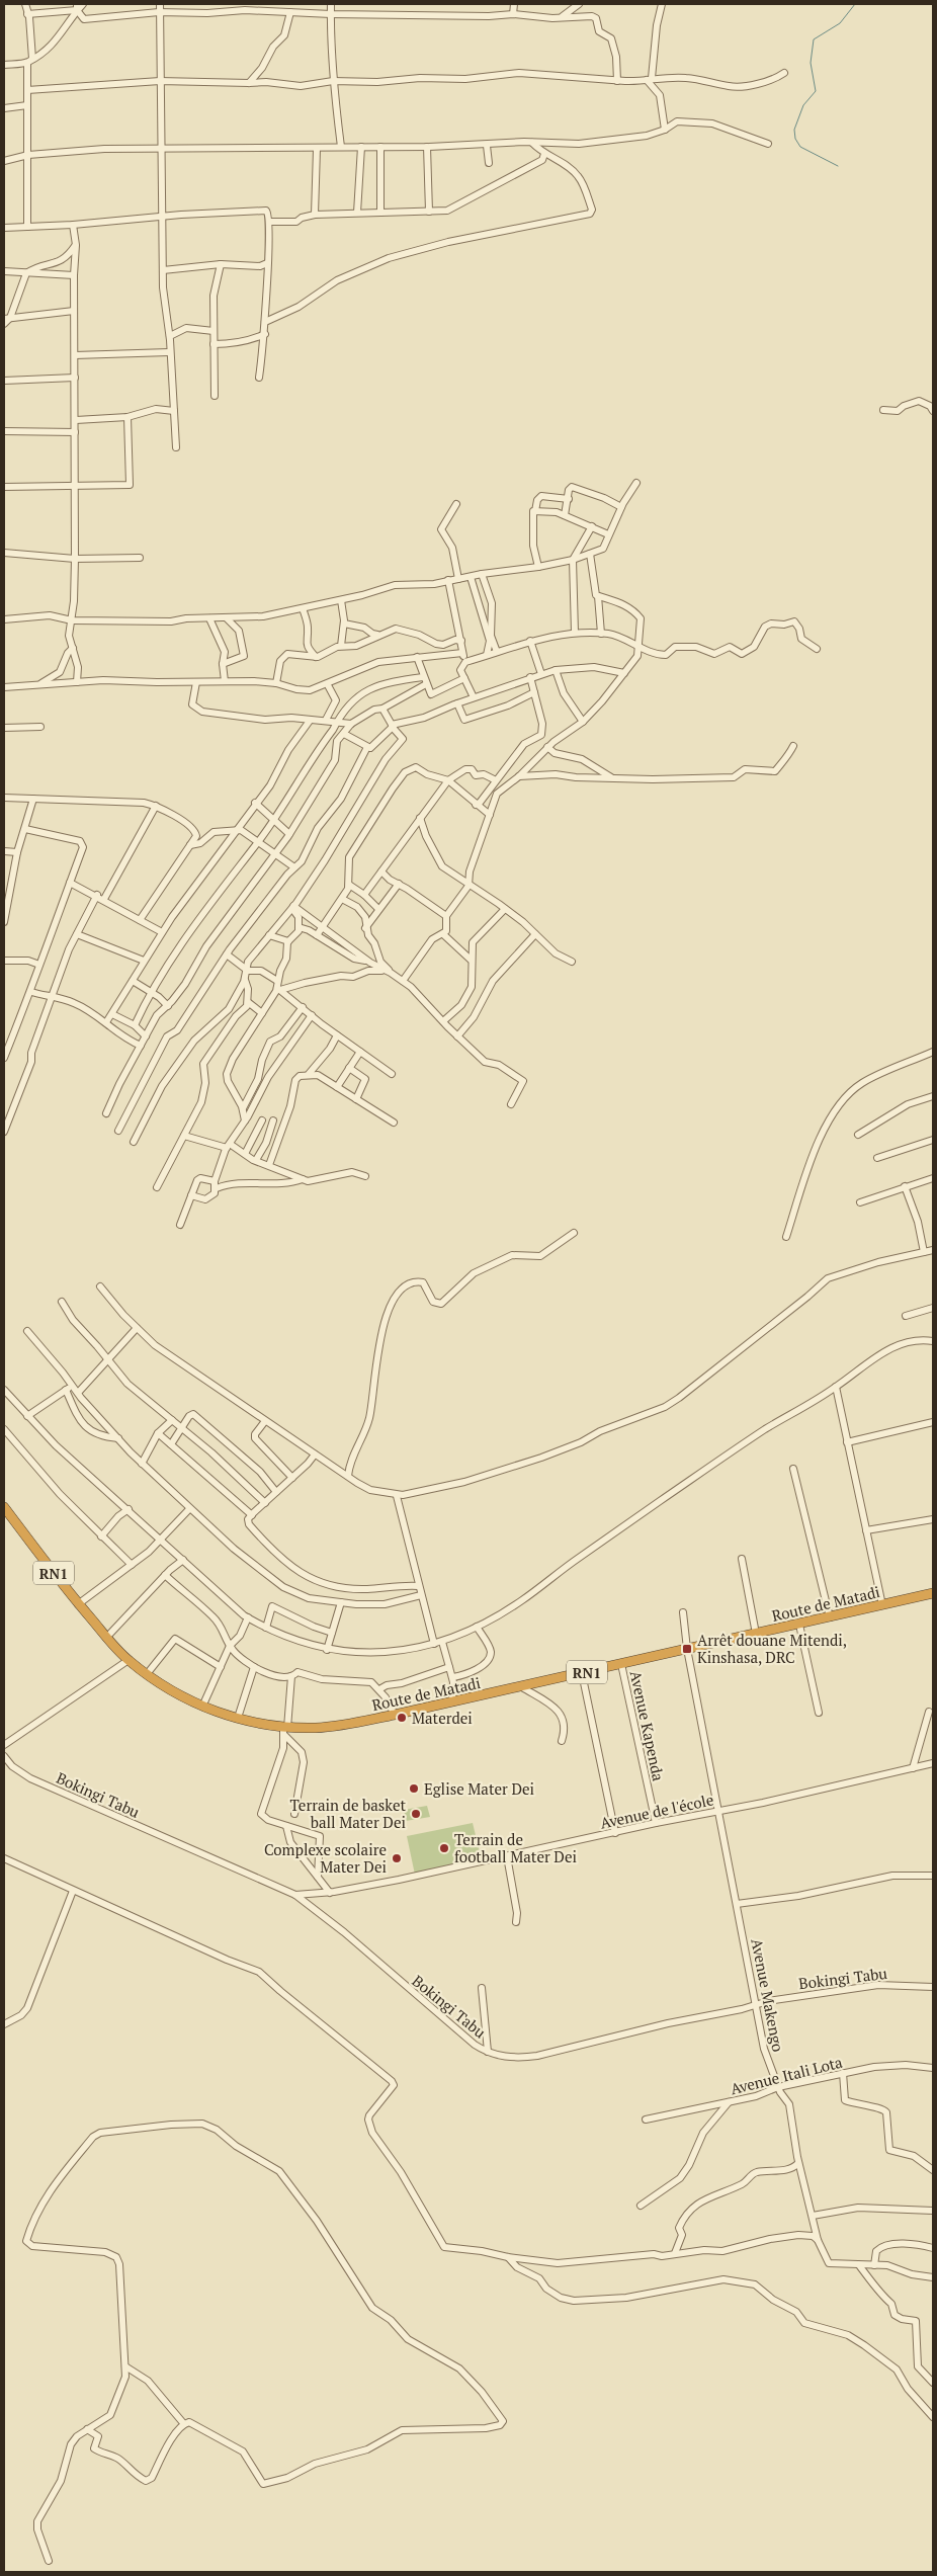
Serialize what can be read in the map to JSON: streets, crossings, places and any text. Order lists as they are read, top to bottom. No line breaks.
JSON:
{"streets":{"highway":["RN1","Route de Matadi"],"street":["Avenue Kapenda","Bokingi Tabu","Avenue de l'école","Avenue Makengo","Avenue Itali Lota"]},"crossings":[["Route de Matadi","Avenue Kapenda"],["Route de Matadi","Avenue Makengo"],["Avenue Kapenda","Avenue de l'école"],["Bokingi Tabu","Avenue de l'école"],["Bokingi Tabu","Avenue Makengo"],["Avenue de l'école","Avenue Makengo"],["Avenue Makengo","Avenue Itali Lota"]],"places":{"transit":["Arrêt douane Mitendi, Kinshasa, DRC"],"other":["Materdei","Eglise Mater Dei","Terrain de basket ball Mater Dei","Terrain de football Mater Dei","Complexe scolaire Mater Dei"]}}
